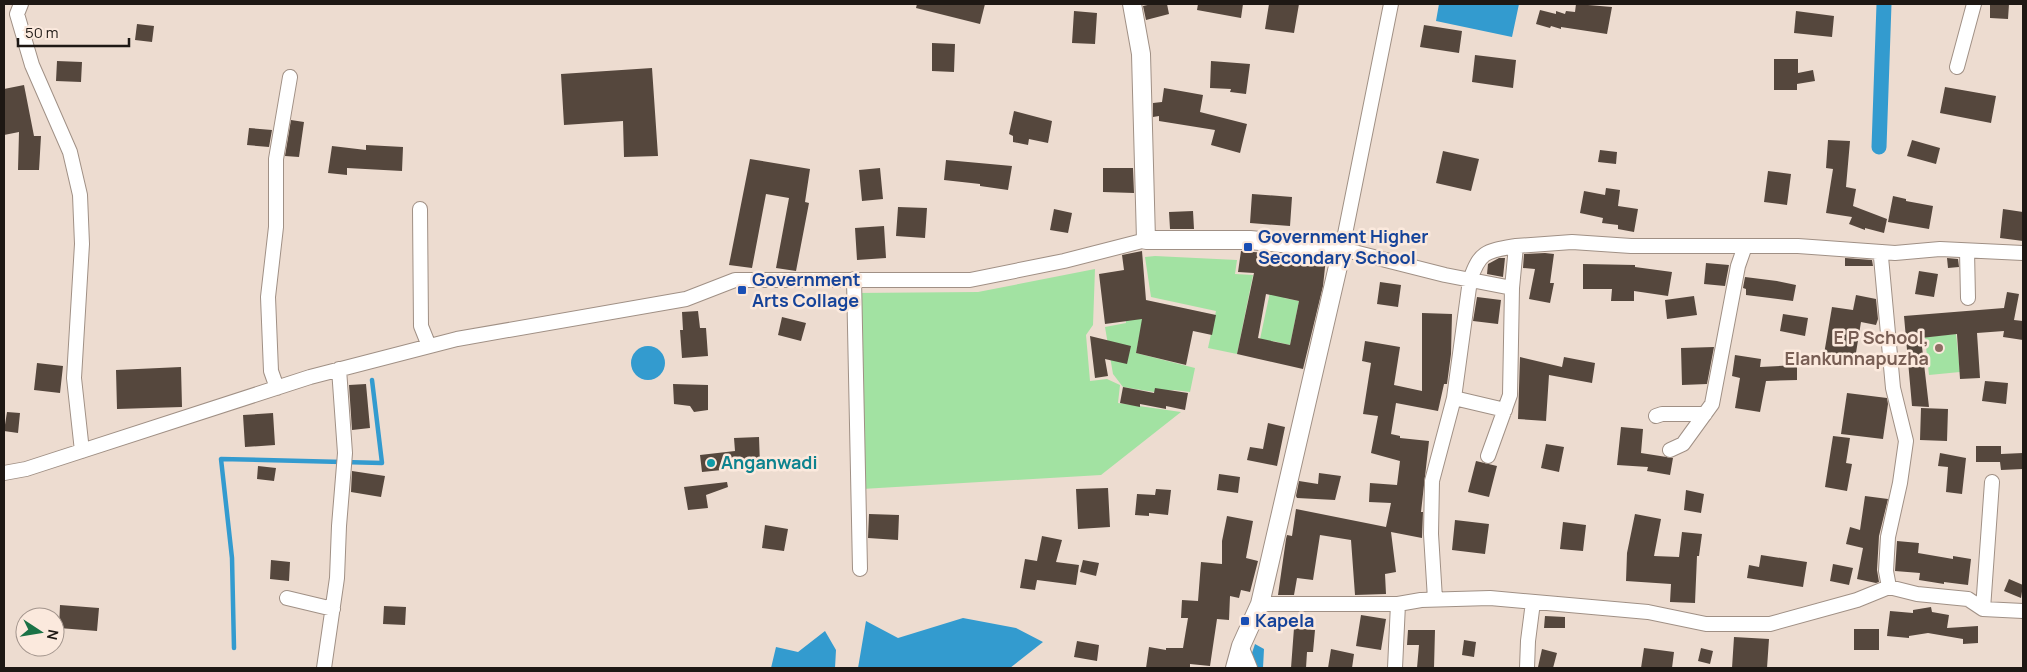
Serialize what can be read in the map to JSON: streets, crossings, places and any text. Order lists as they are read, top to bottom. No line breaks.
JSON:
{"places":{"transit":["Government Higher Secondary School","Government Arts Collage","Kapela"],"other":["E P School, Elankunnapuzha","Anganwadi"]},"scale_bar":"50 m","north":"right"}
